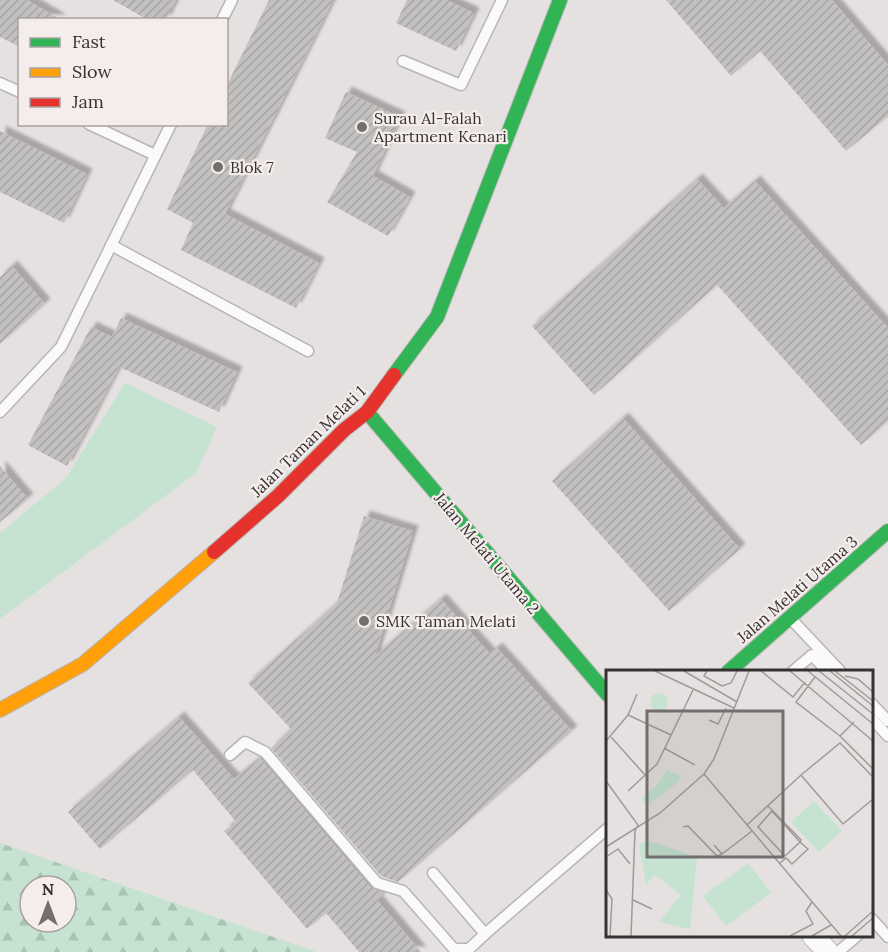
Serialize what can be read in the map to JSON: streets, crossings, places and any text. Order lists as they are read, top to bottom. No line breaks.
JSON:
{"streets":{"street":["Jalan Taman Melati 1","Jalan Melati Utama 2","Jalan Melati Utama 3"]},"crossings":[["Jalan Taman Melati 1","Jalan Melati Utama 2"]],"places":["Surau Al-Falah Apartment Kenari","Blok 7","SMK Taman Melati"],"legend":["Fast","Slow","Jam"],"north":"top"}
